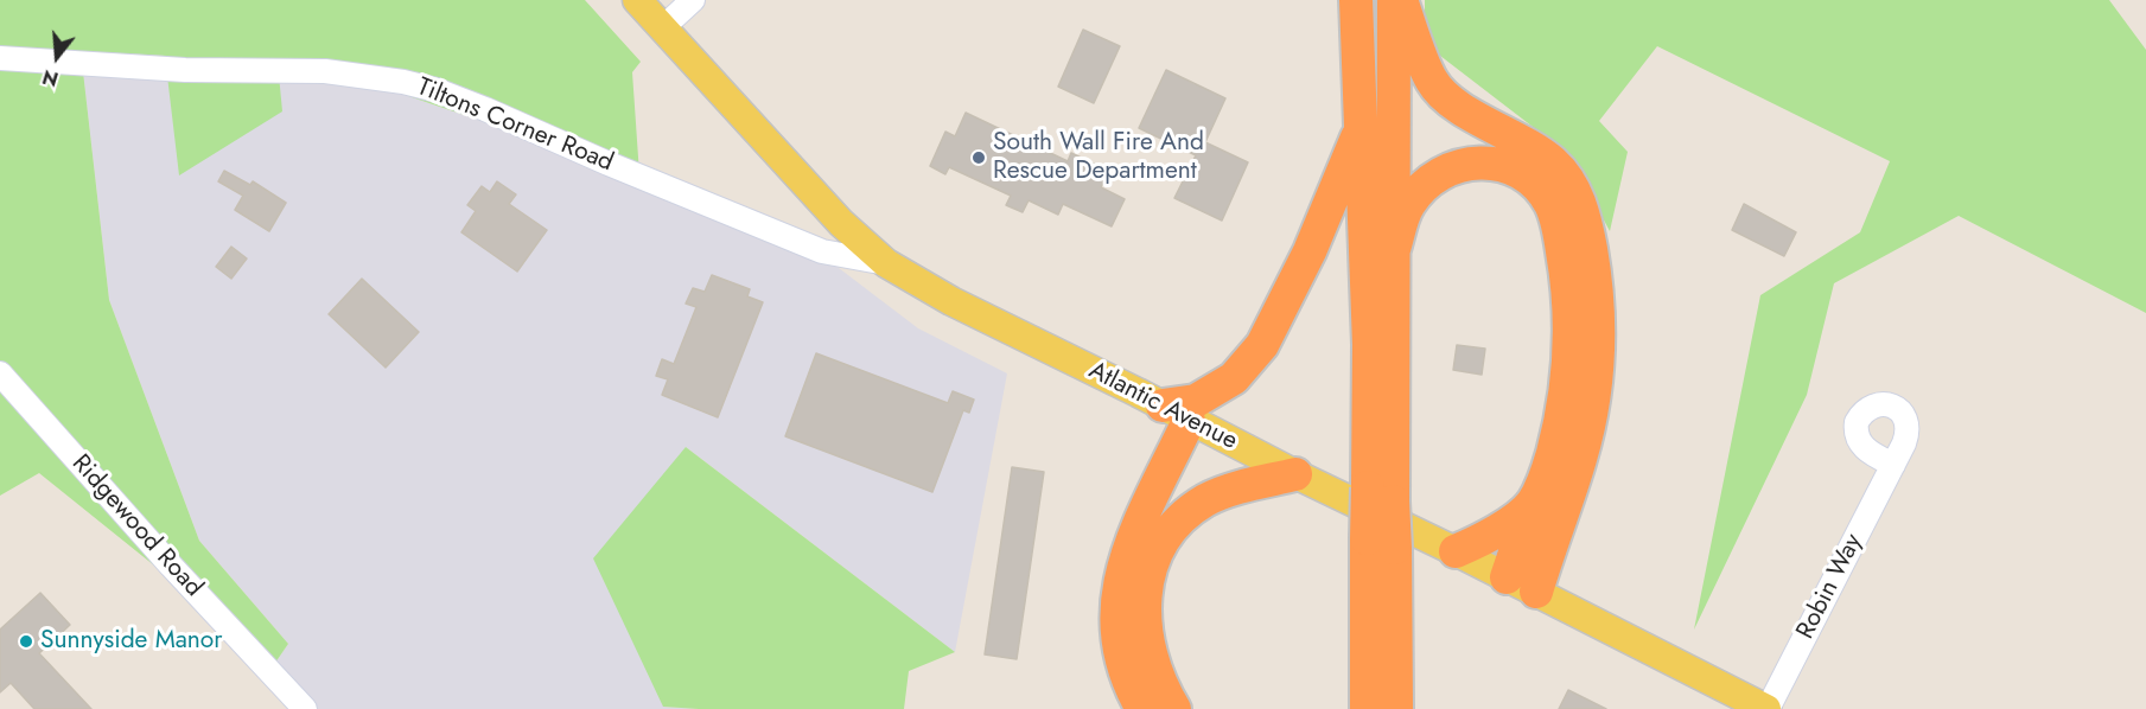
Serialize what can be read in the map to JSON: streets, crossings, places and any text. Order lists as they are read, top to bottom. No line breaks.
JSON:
{"streets":{"main road":["Atlantic Avenue"],"street":["Tiltons Corner Road","Ridgewood Road","Robin Way"]},"crossings":[["Tiltons Corner Road","Atlantic Avenue"],["Atlantic Avenue","Robin Way"]],"places":["South Wall Fire And Rescue Department","Sunnyside Manor"],"north":"bottom"}
